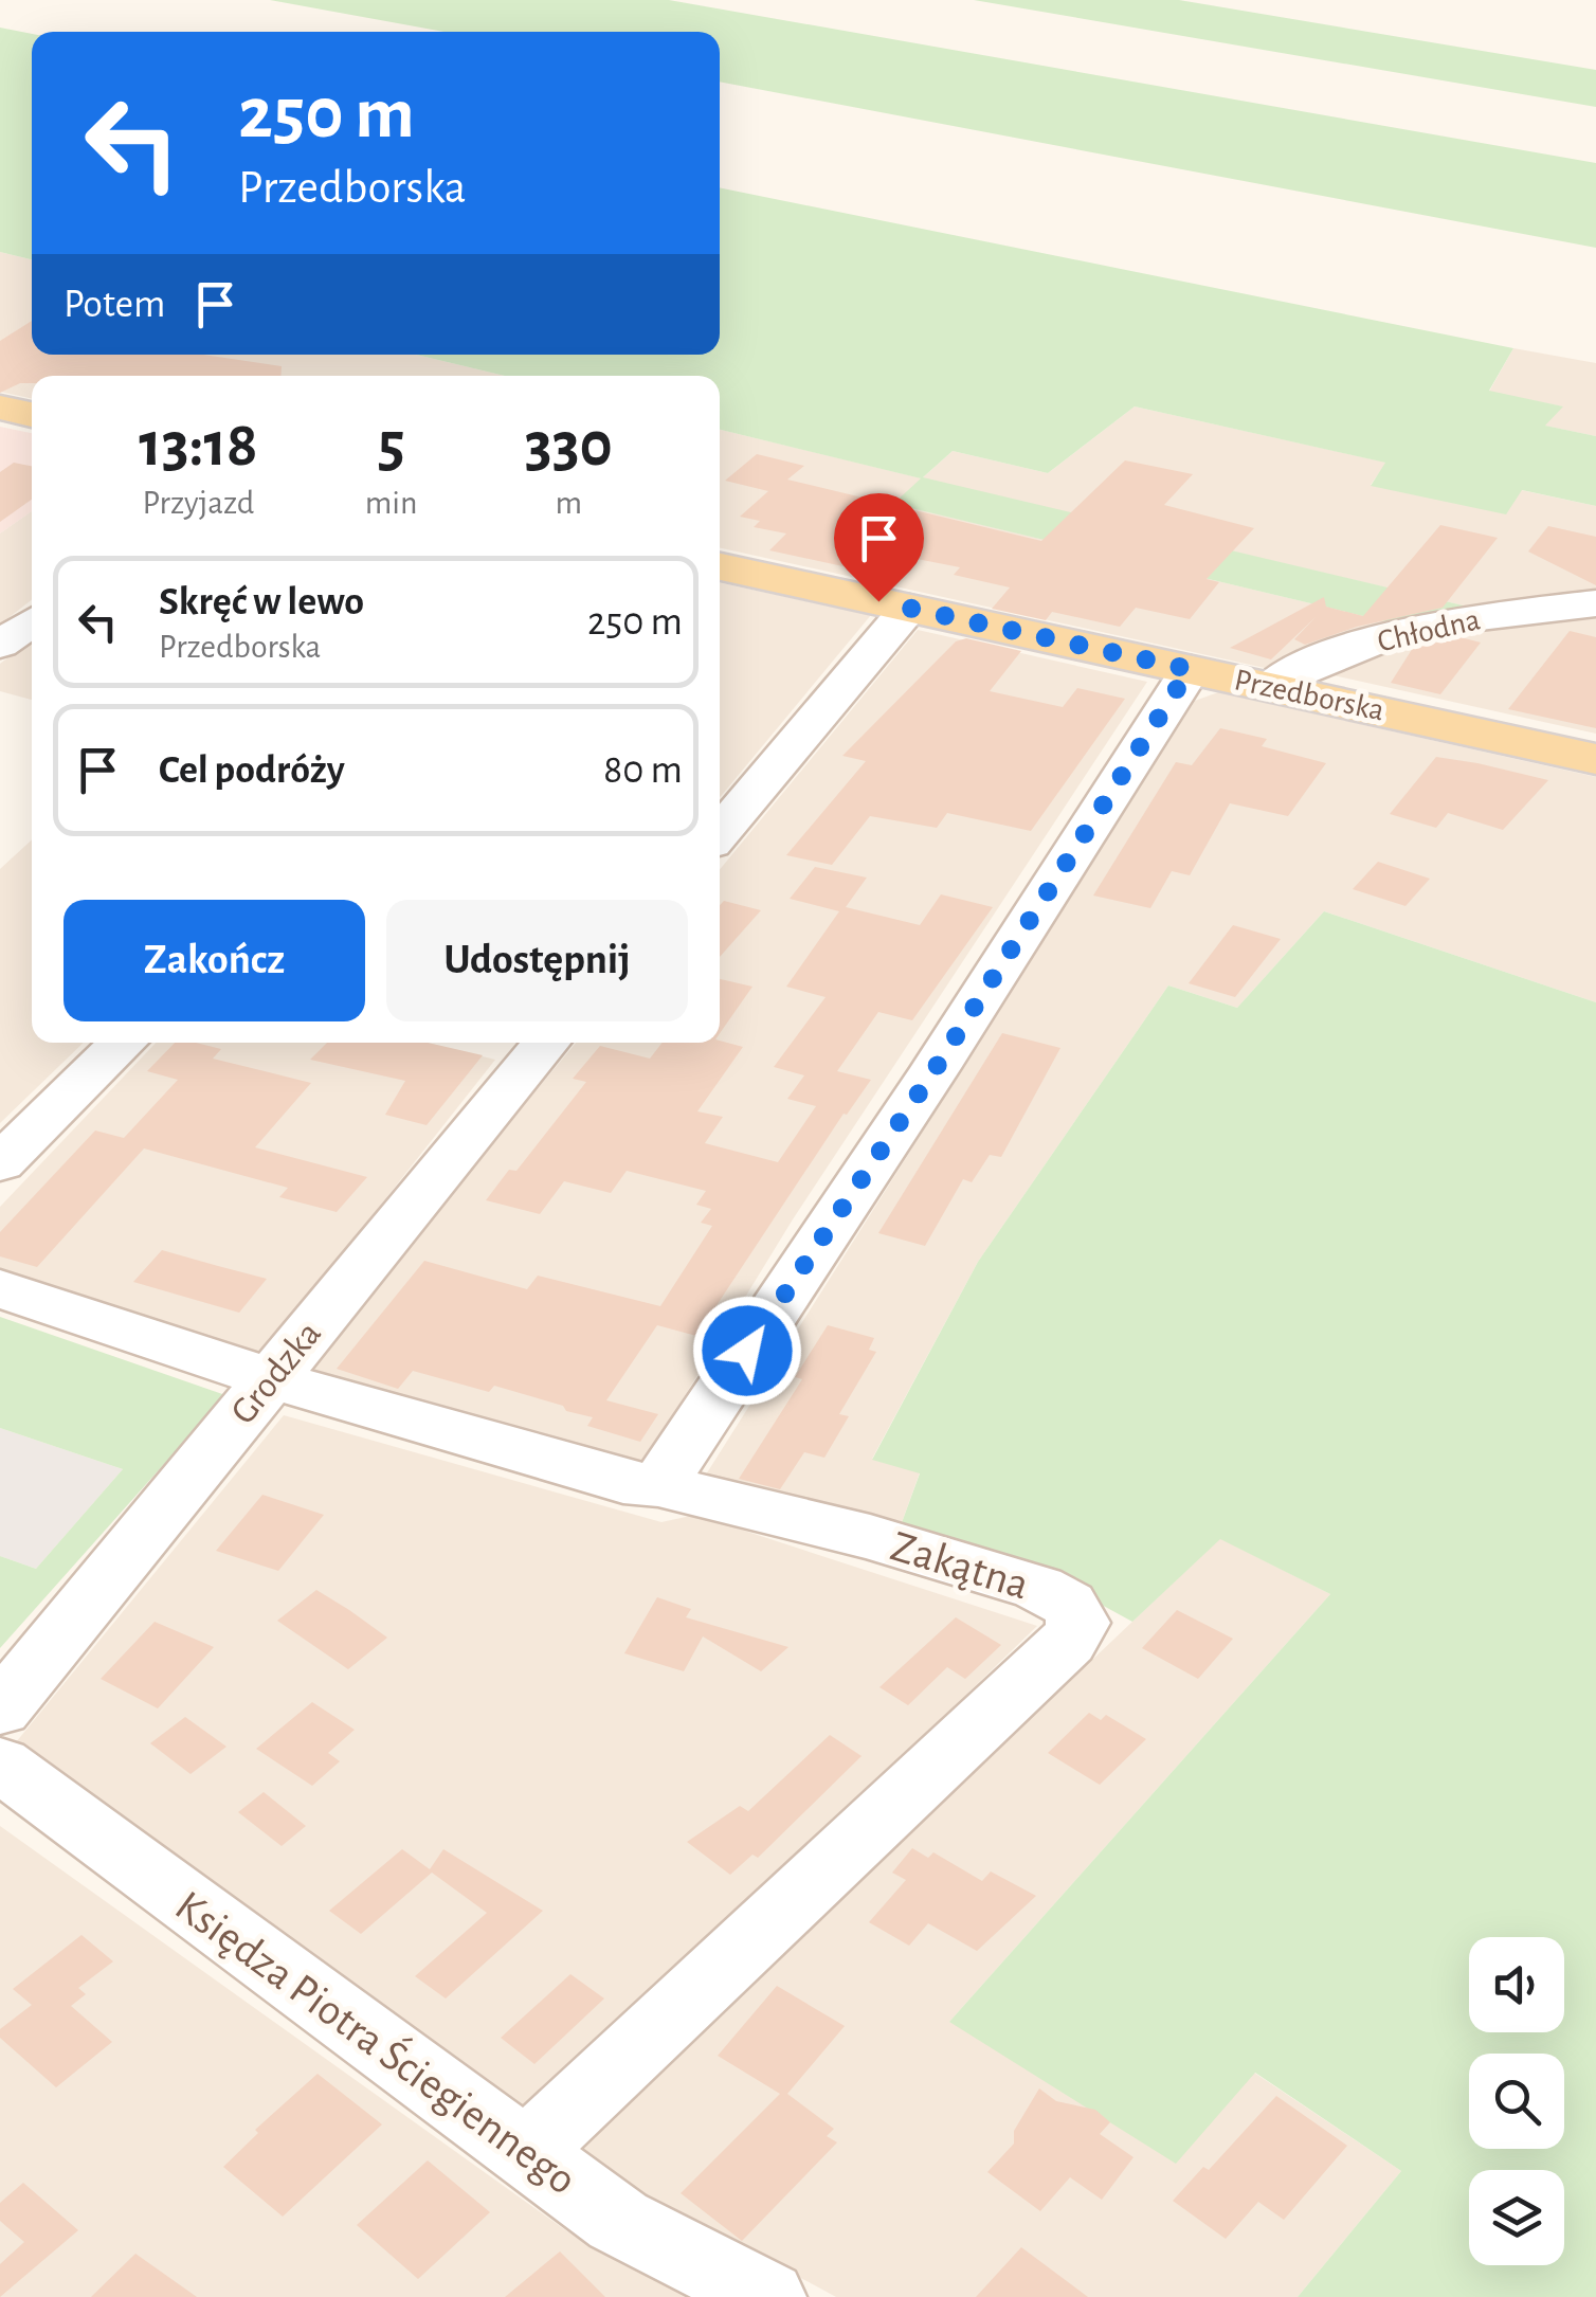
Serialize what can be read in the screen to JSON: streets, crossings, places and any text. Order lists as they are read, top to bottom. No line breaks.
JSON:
{"streets":{"main road":["Przedborska"],"street":["Chłodna","Grodzka","Zakątna","Księdza Piotra Ściegiennego"]},"crossings":[["Chłodna","Przedborska"],["Grodzka","Zakątna"],["Zakątna","Księdza Piotra Ściegiennego"]],"page":{"turn":["250 m","Przedborska"],"then":"Potem","eta":["13:18","Przyjazd","5","min","330","m"],"list":[{"name":"Skręć w lewo","note":"Przedborska","value":"250 m"},{"name":"Cel podróży","value":"80 m"}],"buttons":["Zakończ","Udostępnij"]}}
